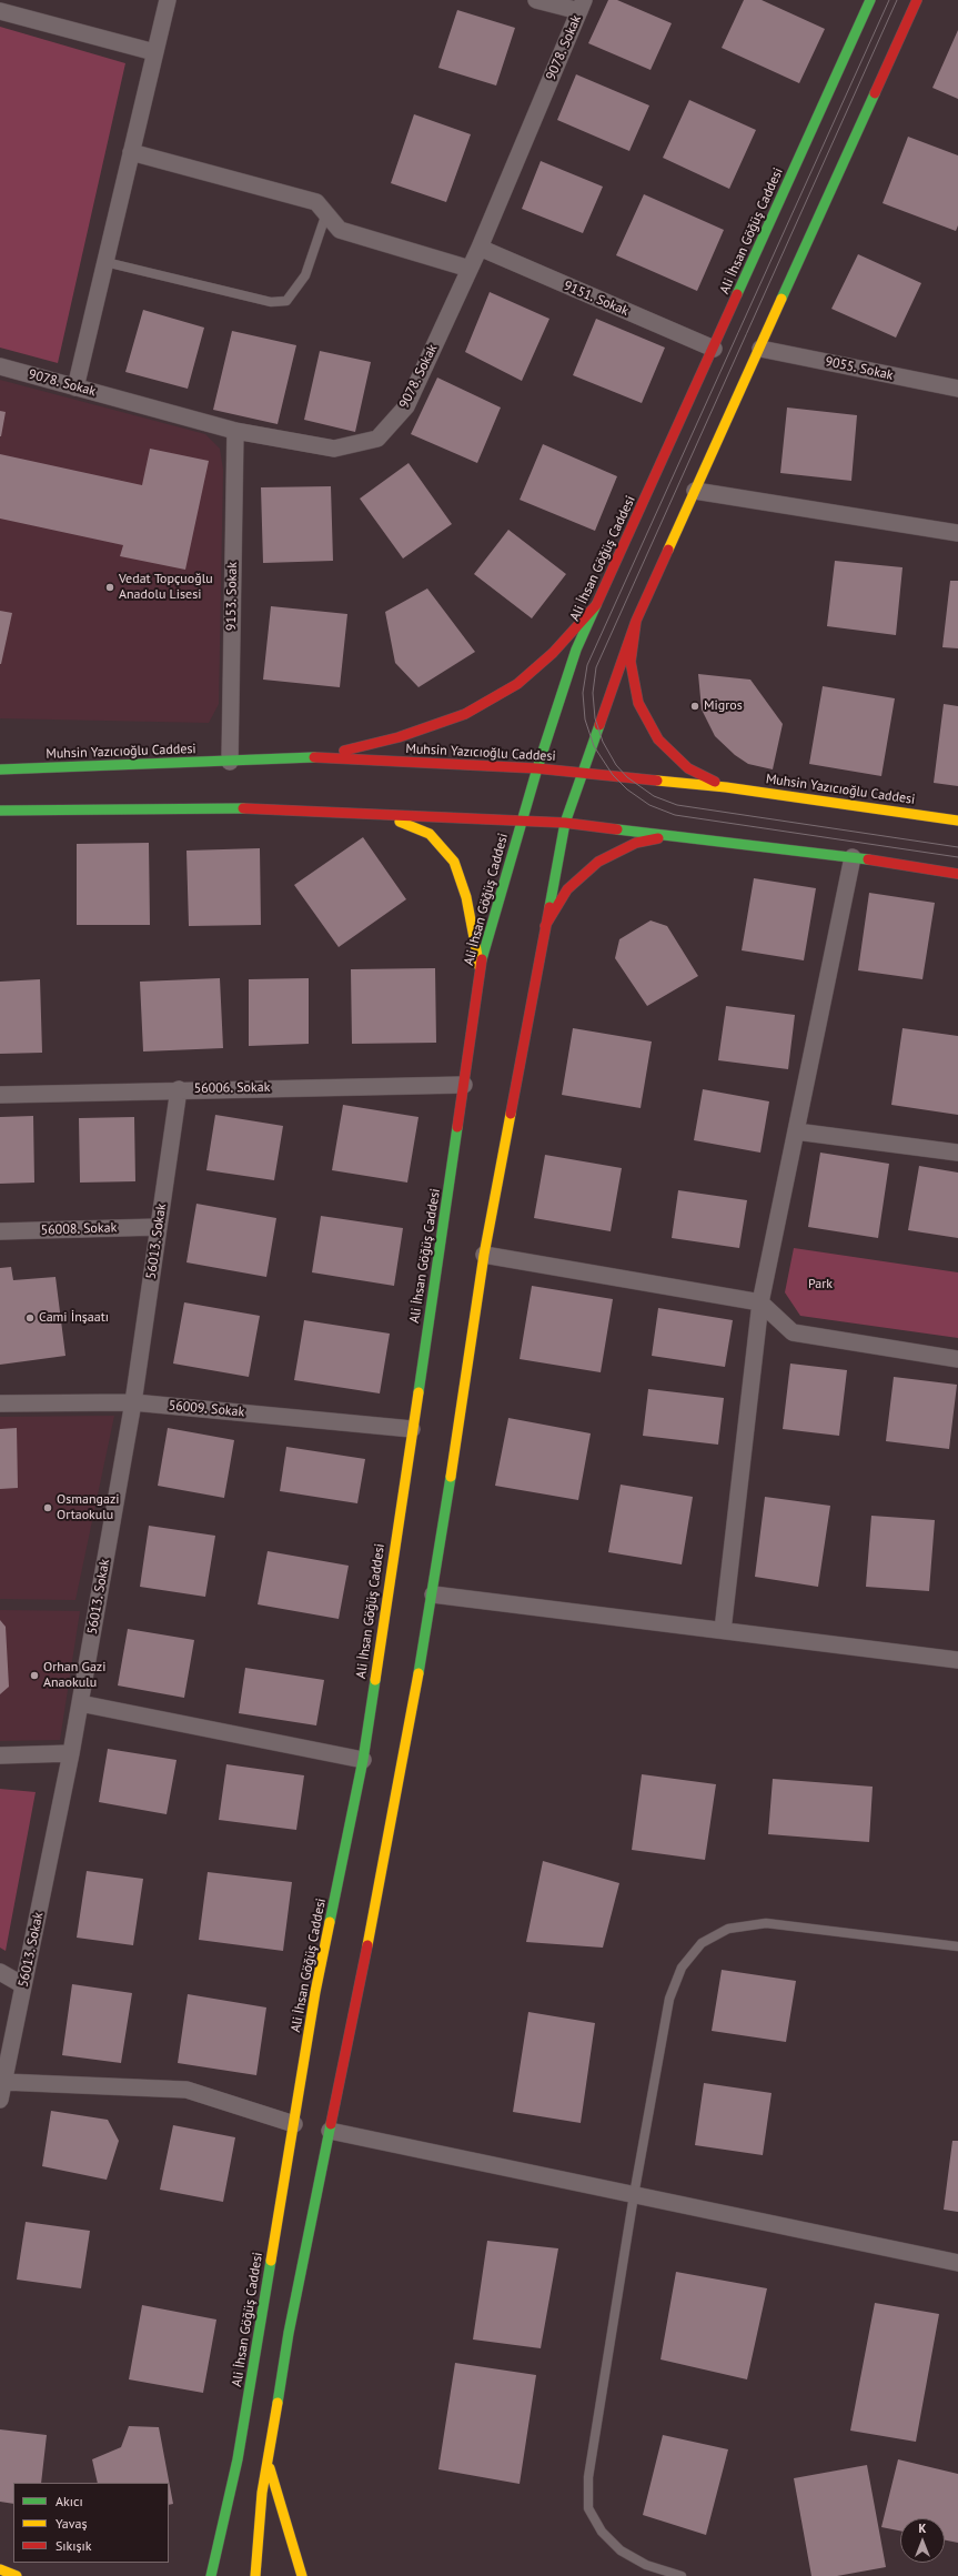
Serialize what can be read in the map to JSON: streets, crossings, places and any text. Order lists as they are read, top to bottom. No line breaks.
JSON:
{"streets":{"main road":["Ali İhsan Göğüş Caddesi","Muhsin Yazıcıoğlu Caddesi"],"street":["9078. Sokak","9151. Sokak","9055. Sokak","9153. Sokak","56006. Sokak","56008. Sokak","56013. Sokak","56009. Sokak"]},"crossings":[["9078. Sokak","9151. Sokak"],["9078. Sokak","9153. Sokak"],["Ali İhsan Göğüş Caddesi","9151. Sokak"],["Ali İhsan Göğüş Caddesi","Muhsin Yazıcıoğlu Caddesi"],["Ali İhsan Göğüş Caddesi","56006. Sokak"],["Ali İhsan Göğüş Caddesi","56009. Sokak"],["9153. Sokak","Muhsin Yazıcıoğlu Caddesi"],["56006. Sokak","56013. Sokak"],["56008. Sokak","56013. Sokak"],["56013. Sokak","56009. Sokak"]],"parks":["Park"],"places":["Vedat Topçuoğlu Anadolu Lisesi","Migros","Cami İnşaatı","Osmangazi Ortaokulu","Orhan Gazi Anaokulu"],"legend":["Akıcı","Yavaş","Sıkışık"],"north":"top"}
